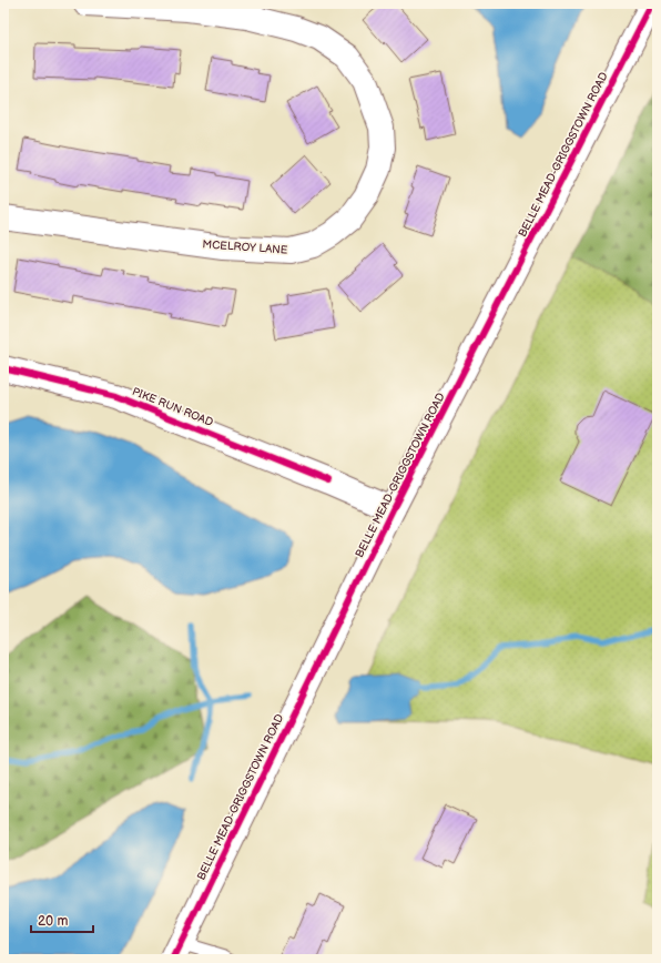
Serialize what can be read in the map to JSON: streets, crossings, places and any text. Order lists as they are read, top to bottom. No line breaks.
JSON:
{"streets":{"street":["BELLE MEAD-GRIGGSTOWN ROAD","MCELROY LANE","PIKE RUN ROAD"]},"crossings":[["BELLE MEAD-GRIGGSTOWN ROAD","PIKE RUN ROAD"]],"scale_bar":"20 m"}
